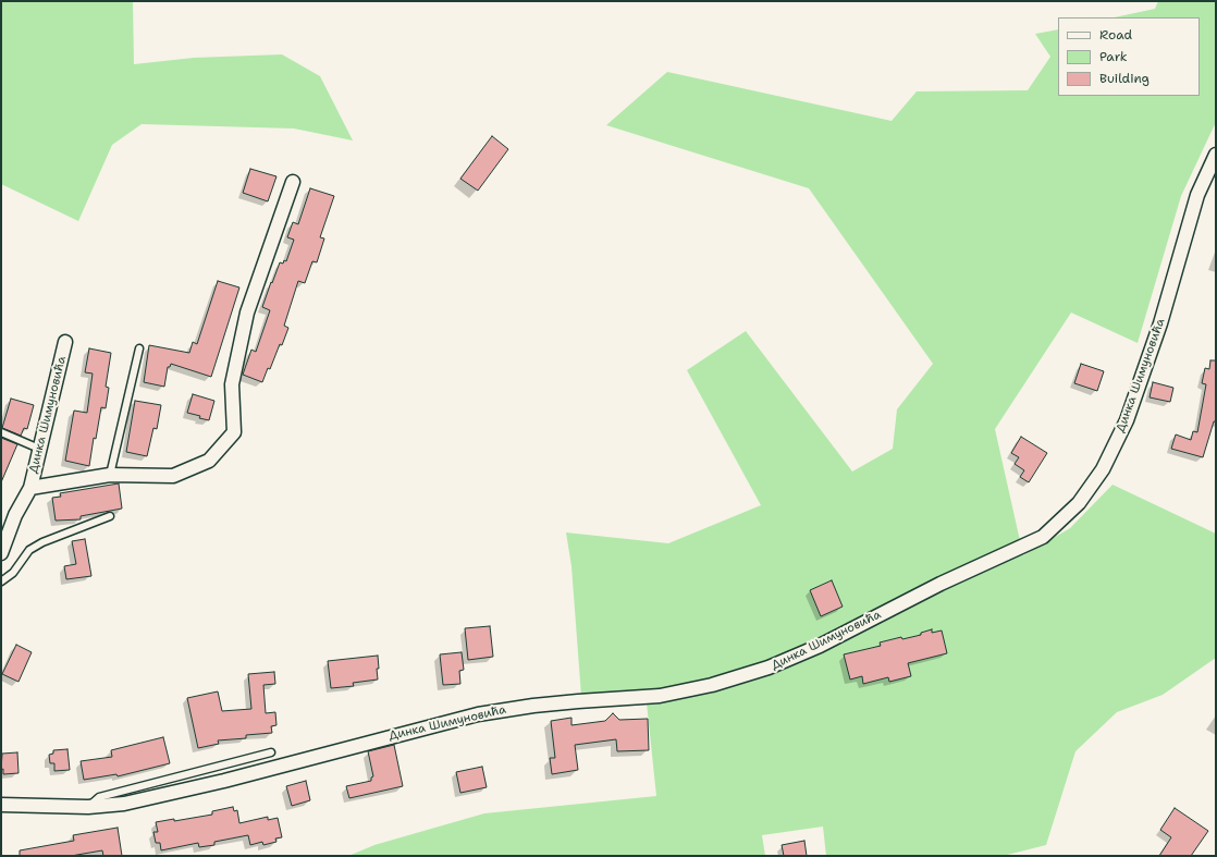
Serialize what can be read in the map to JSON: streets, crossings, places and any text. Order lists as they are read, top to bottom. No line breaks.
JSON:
{"streets":{"street":["Динка Шимуновића"]},"legend":["Road","Park","Building"]}
